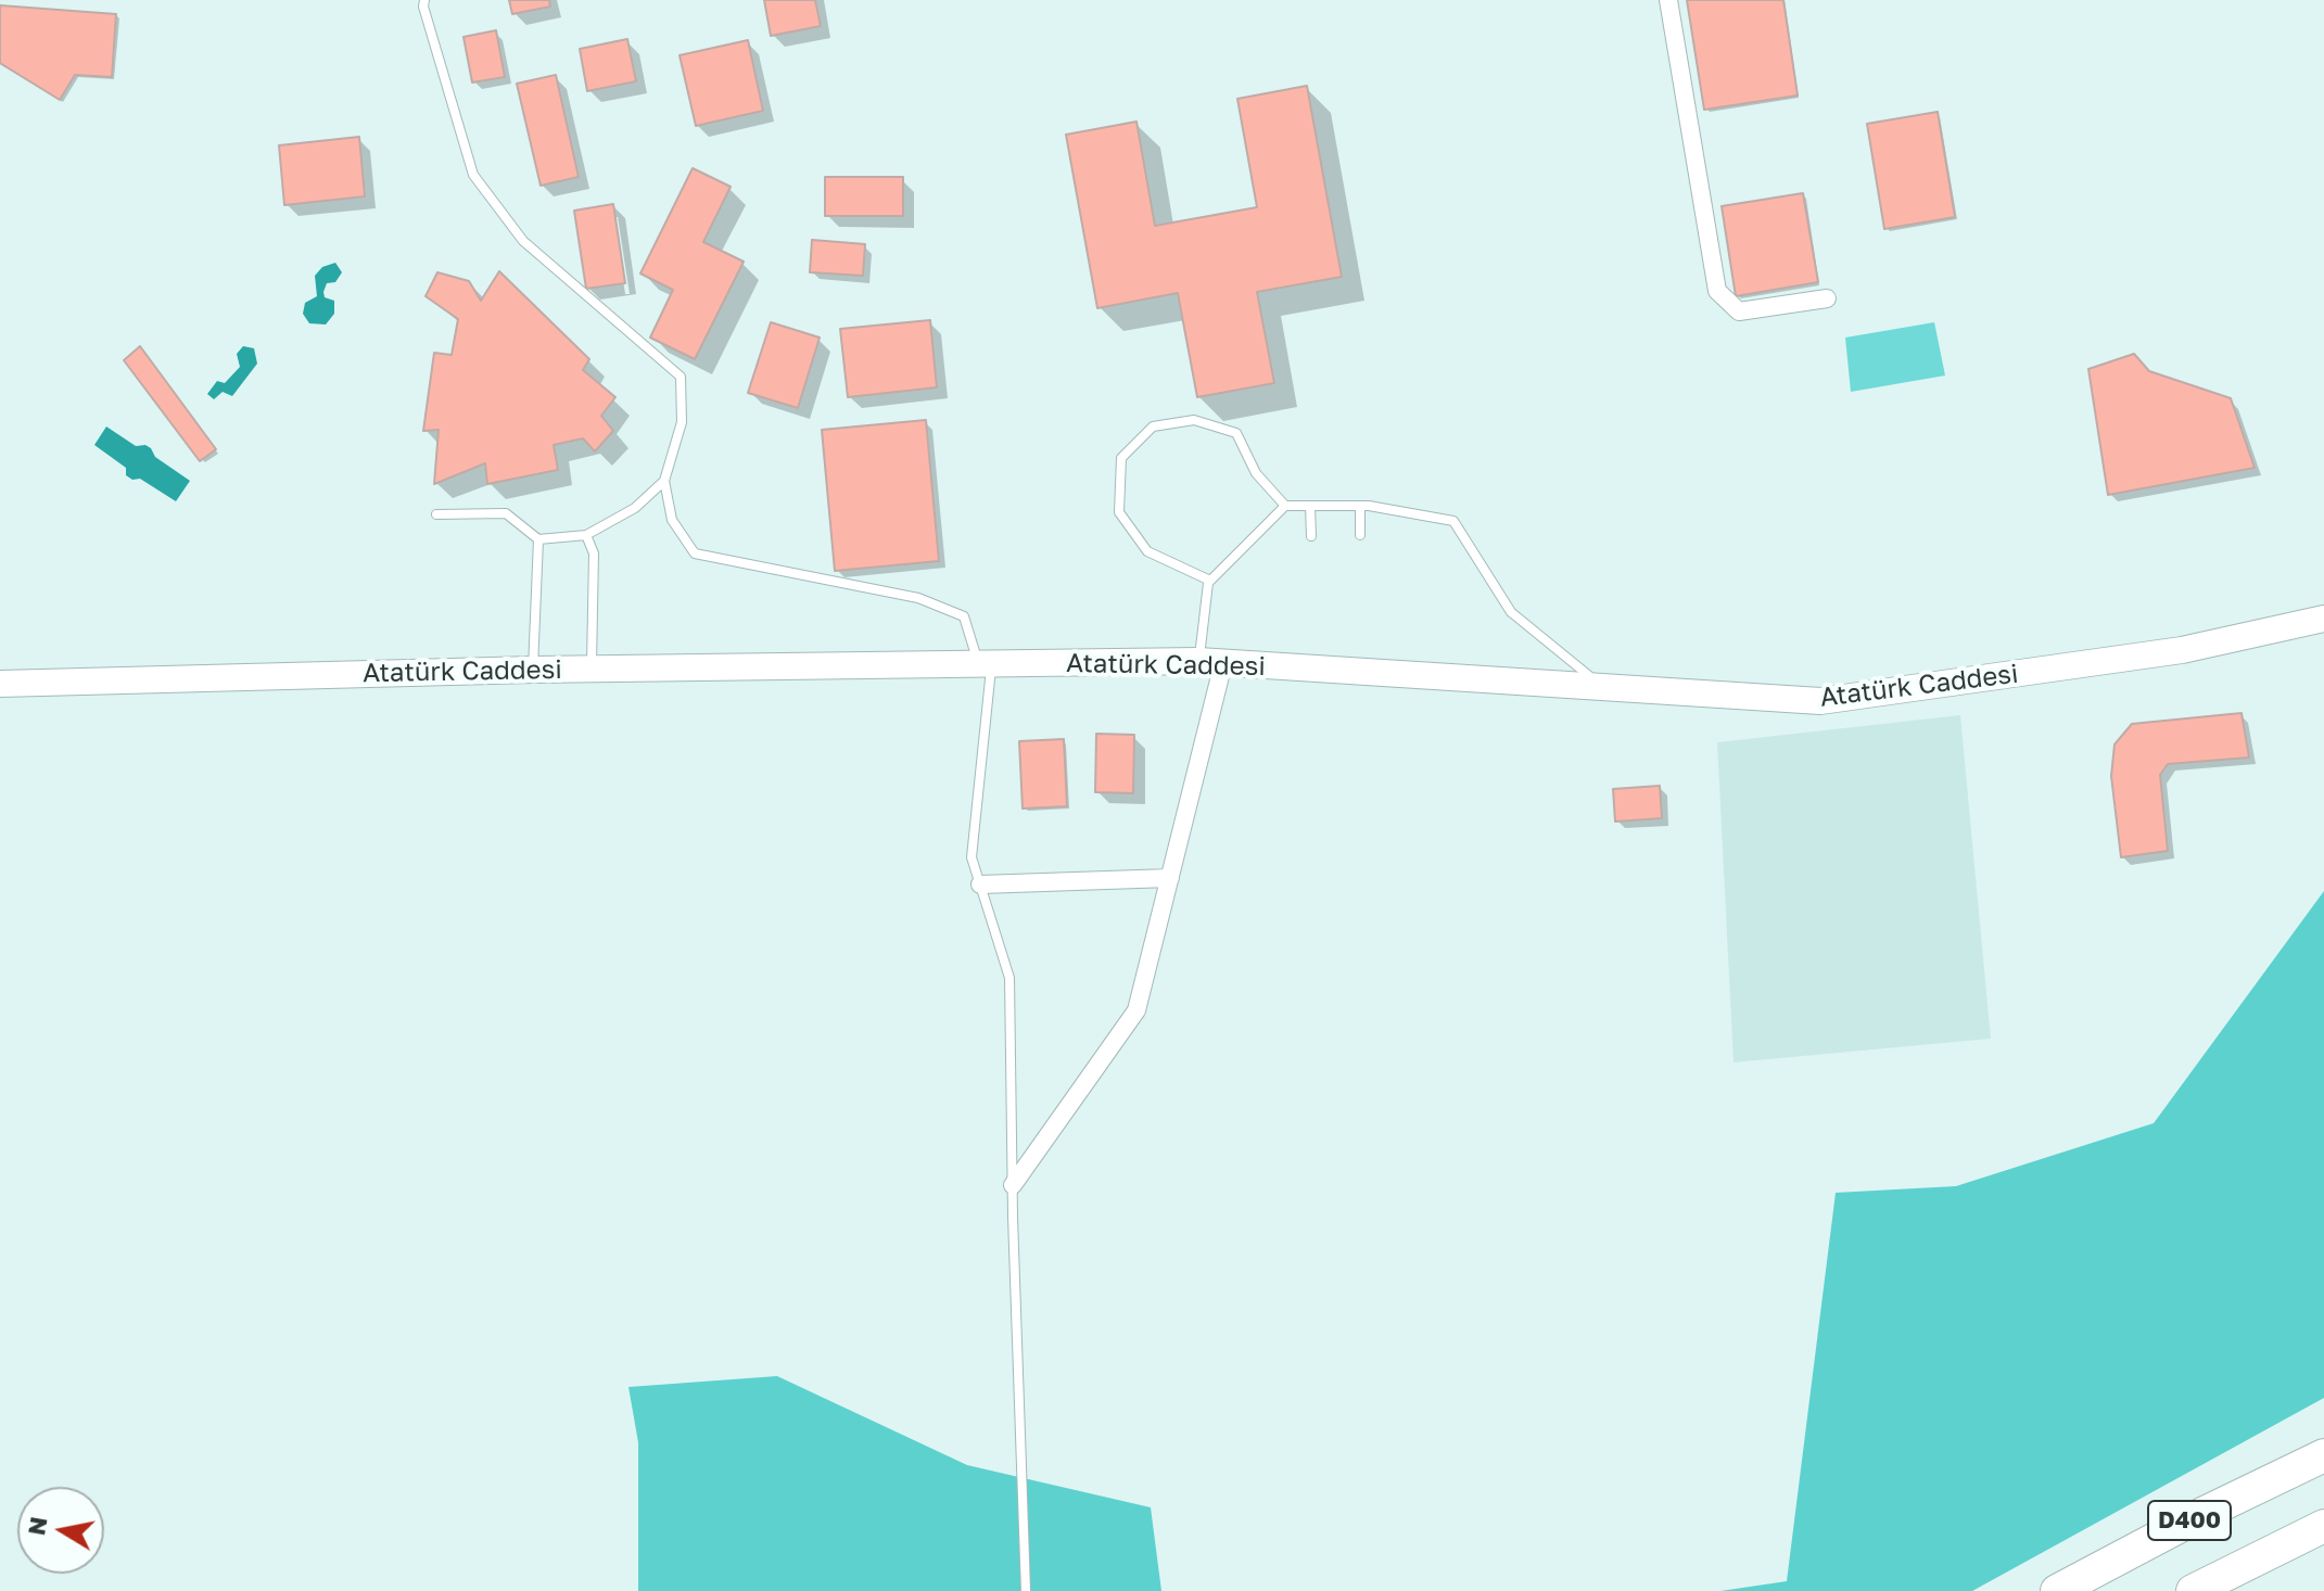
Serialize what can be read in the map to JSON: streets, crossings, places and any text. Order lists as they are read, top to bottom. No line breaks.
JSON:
{"streets":{"highway":["D400"],"street":["Atatürk Caddesi"]},"north":"left"}
